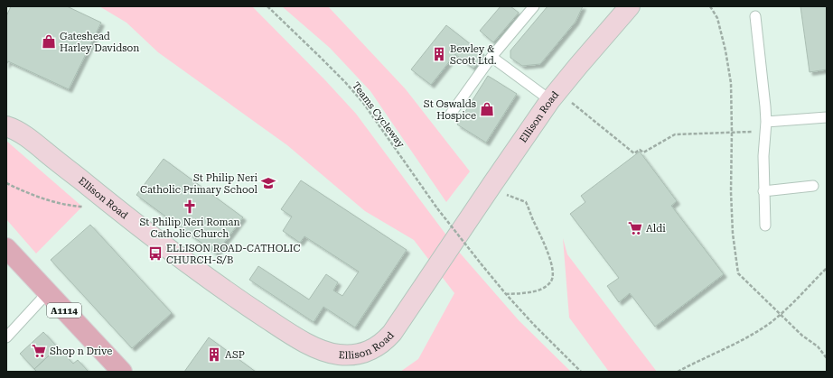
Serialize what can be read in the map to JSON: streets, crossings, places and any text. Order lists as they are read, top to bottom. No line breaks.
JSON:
{"streets":{"main road":["A1114"],"street":["Ellison Road"],"path":["Teams Cycleway"]},"places":{"shop":["Gateshead Harley Davidson","St Oswalds Hospice"],"building":["Bewley & Scott Ltd.","ASP"],"school or university":["St Philip Neri Catholic Primary School"],"church":["St Philip Neri Roman Catholic Church"],"supermarket":["Aldi","Shop n Drive"],"bus stop":["ELLISON ROAD-CATHOLIC CHURCH-S/B"]}}
